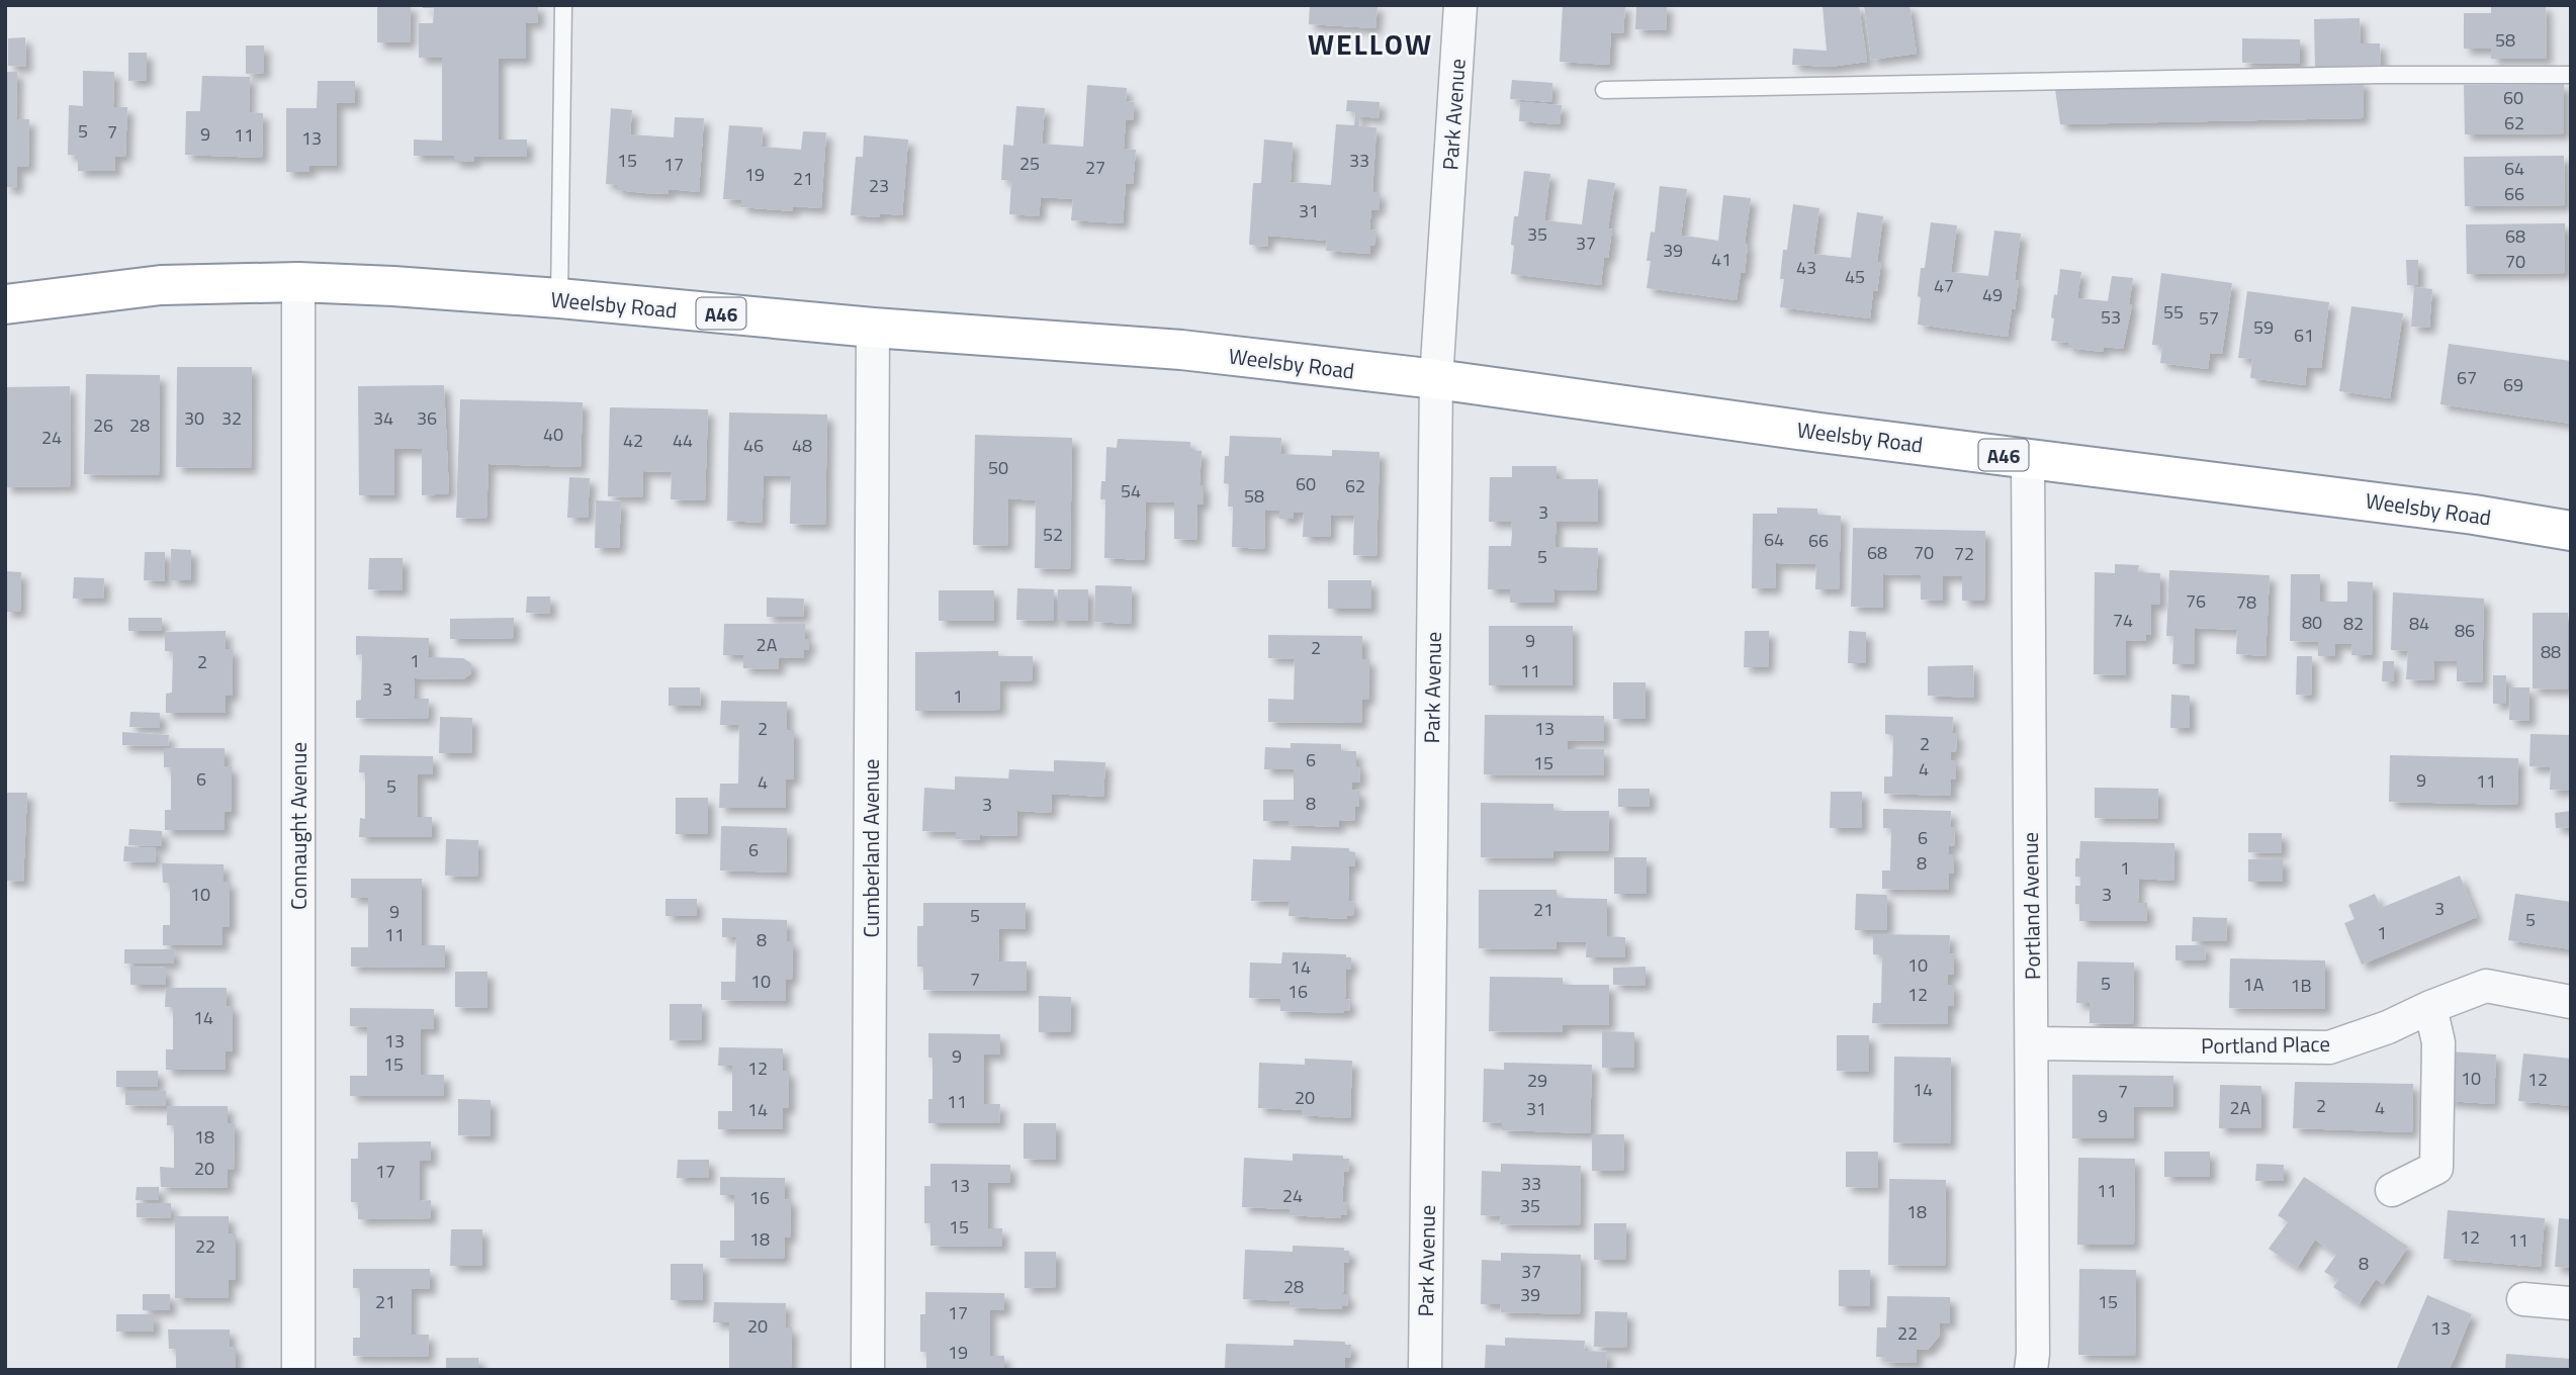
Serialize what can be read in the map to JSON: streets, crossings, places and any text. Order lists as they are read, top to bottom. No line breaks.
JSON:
{"streets":{"highway":["Weelsby Road","A46"],"street":["Park Avenue","Connaught Avenue","Cumberland Avenue","Portland Avenue","Portland Place"]},"crossings":[["Park Avenue","Weelsby Road"],["Weelsby Road","Connaught Avenue"],["Weelsby Road","Cumberland Avenue"],["Weelsby Road","Portland Avenue"],["Portland Avenue","Portland Place"]],"districts":["WELLOW"],"house_numbers":["58","60","62","5","7","9","11","13","15","33","25","17","27","64","19","21","23","66","31","35","68","37","39","41","70","43","45","47","49","55","53","57","59","61","67","69","30","32","34","36","26","28","40","24","42","44","46","48","50","60","62","54","58","3","52","64","66","68","70","72","5","76","78","74","80","82","84","86","9","2A","2","88","1","2","11","3","1","2","13","2","6","15","4","6","9","11","4","5","8","3","6","6","8","1","10","3","3","21","9","5","5","1","11","8","10","14","7","10","5","1A","1B","16","12","14","13","9","15","12","10","12","29","14","7","20","11","2","2A","4","31","14","9","18","20","17","33","13","11","24","16","35","18","15","12","18","11","22","8","37","28","39","21","15","17","20","13","22","19"]}
